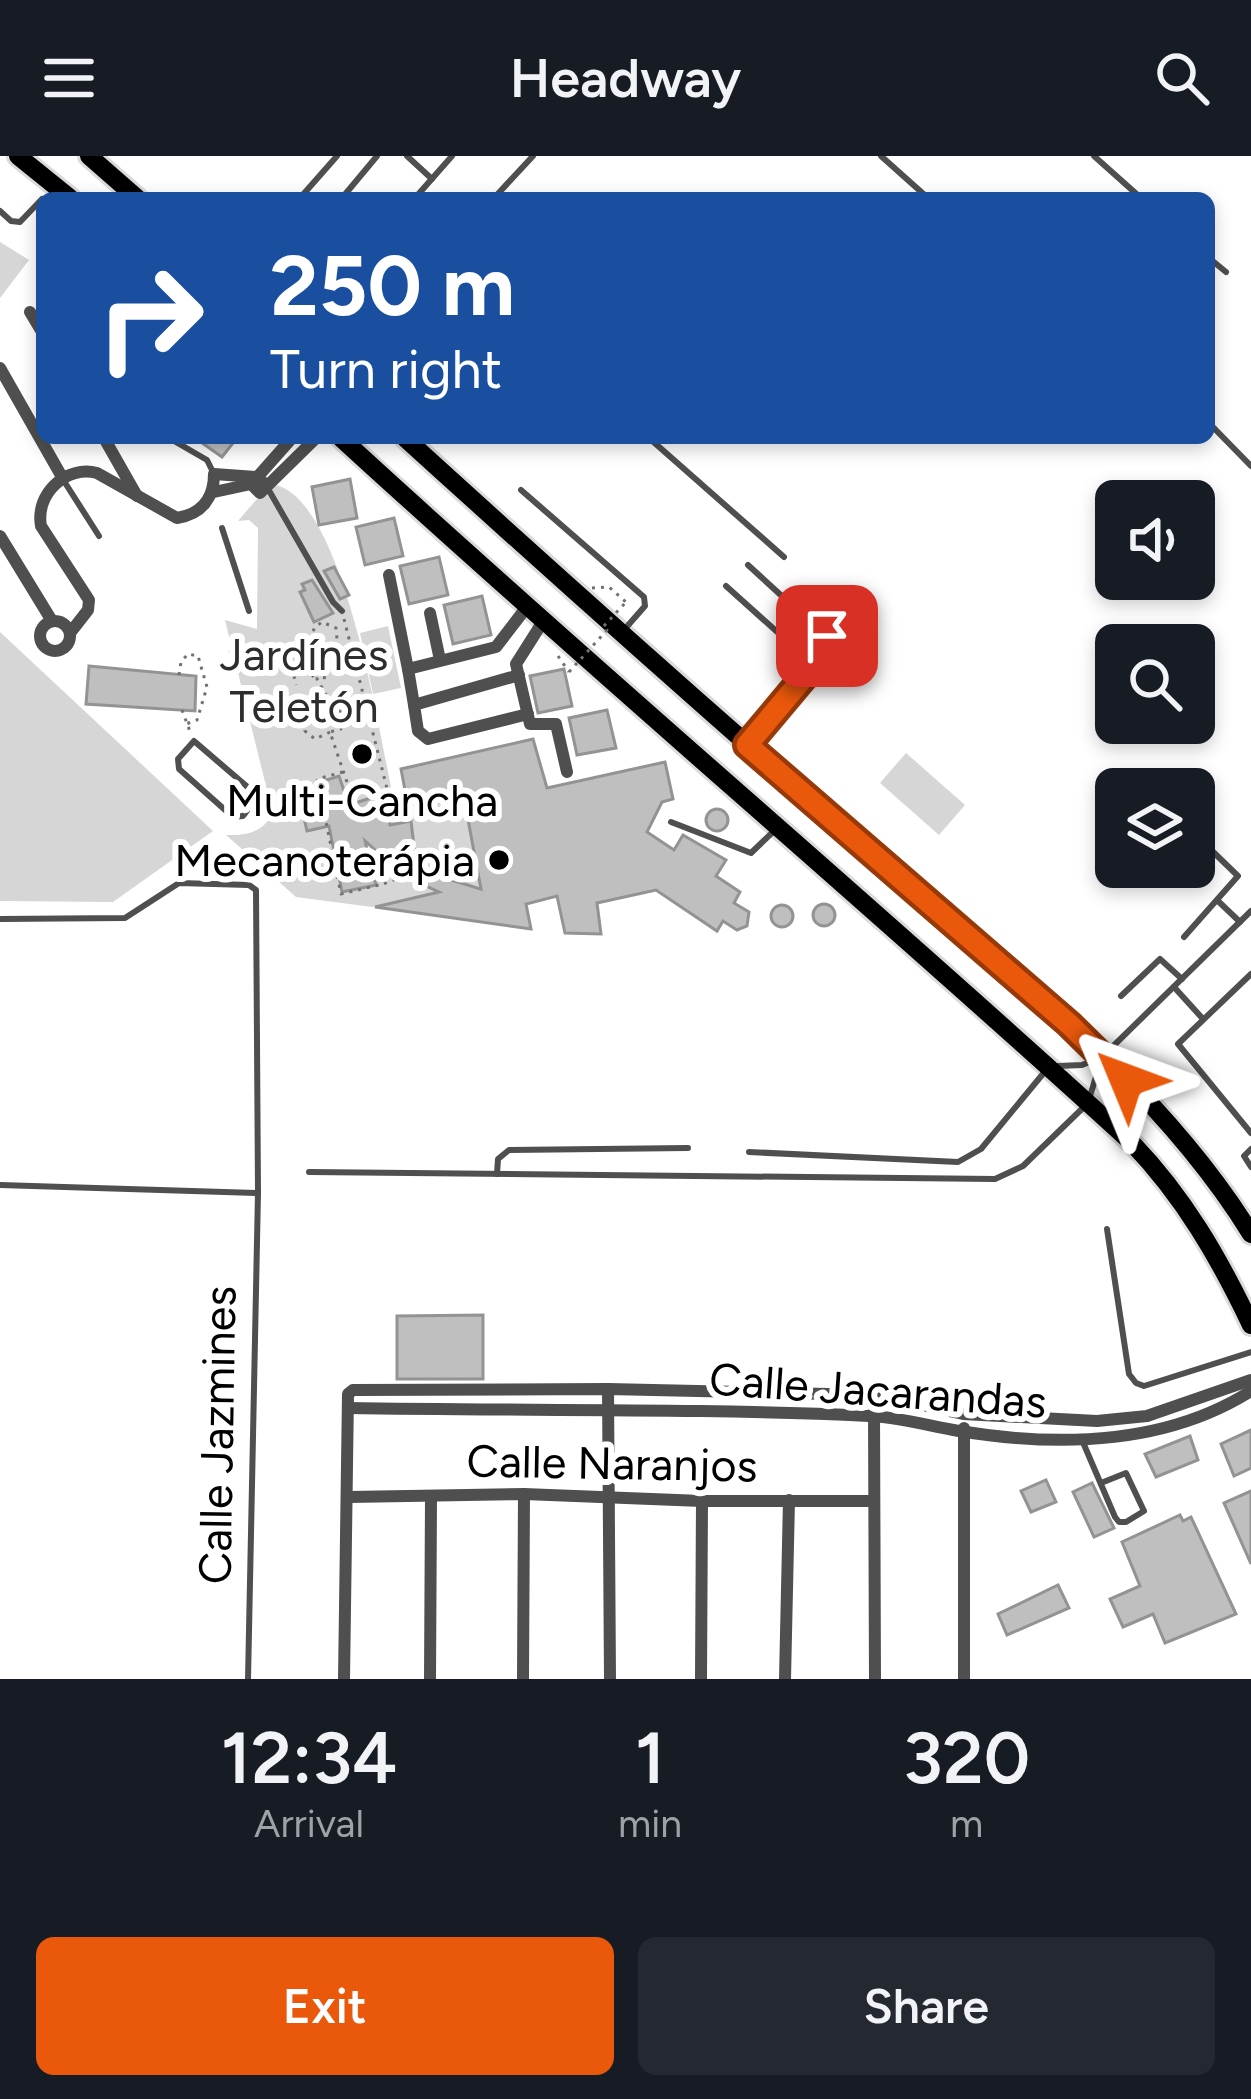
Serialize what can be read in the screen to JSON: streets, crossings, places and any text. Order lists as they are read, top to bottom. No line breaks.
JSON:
{"streets":{"street":["Calle Jacarandas","Calle Naranjos"],"lane":["Calle Jazmines"]},"parks":["Jardínes Teletón"],"places":["Multi-Cancha","Mecanoterápia"],"page":{"header":"Headway","turn":["250 m","Turn right"],"eta":["12:34","Arrival","1","min","320","m"],"buttons":["Exit","Share"]}}
